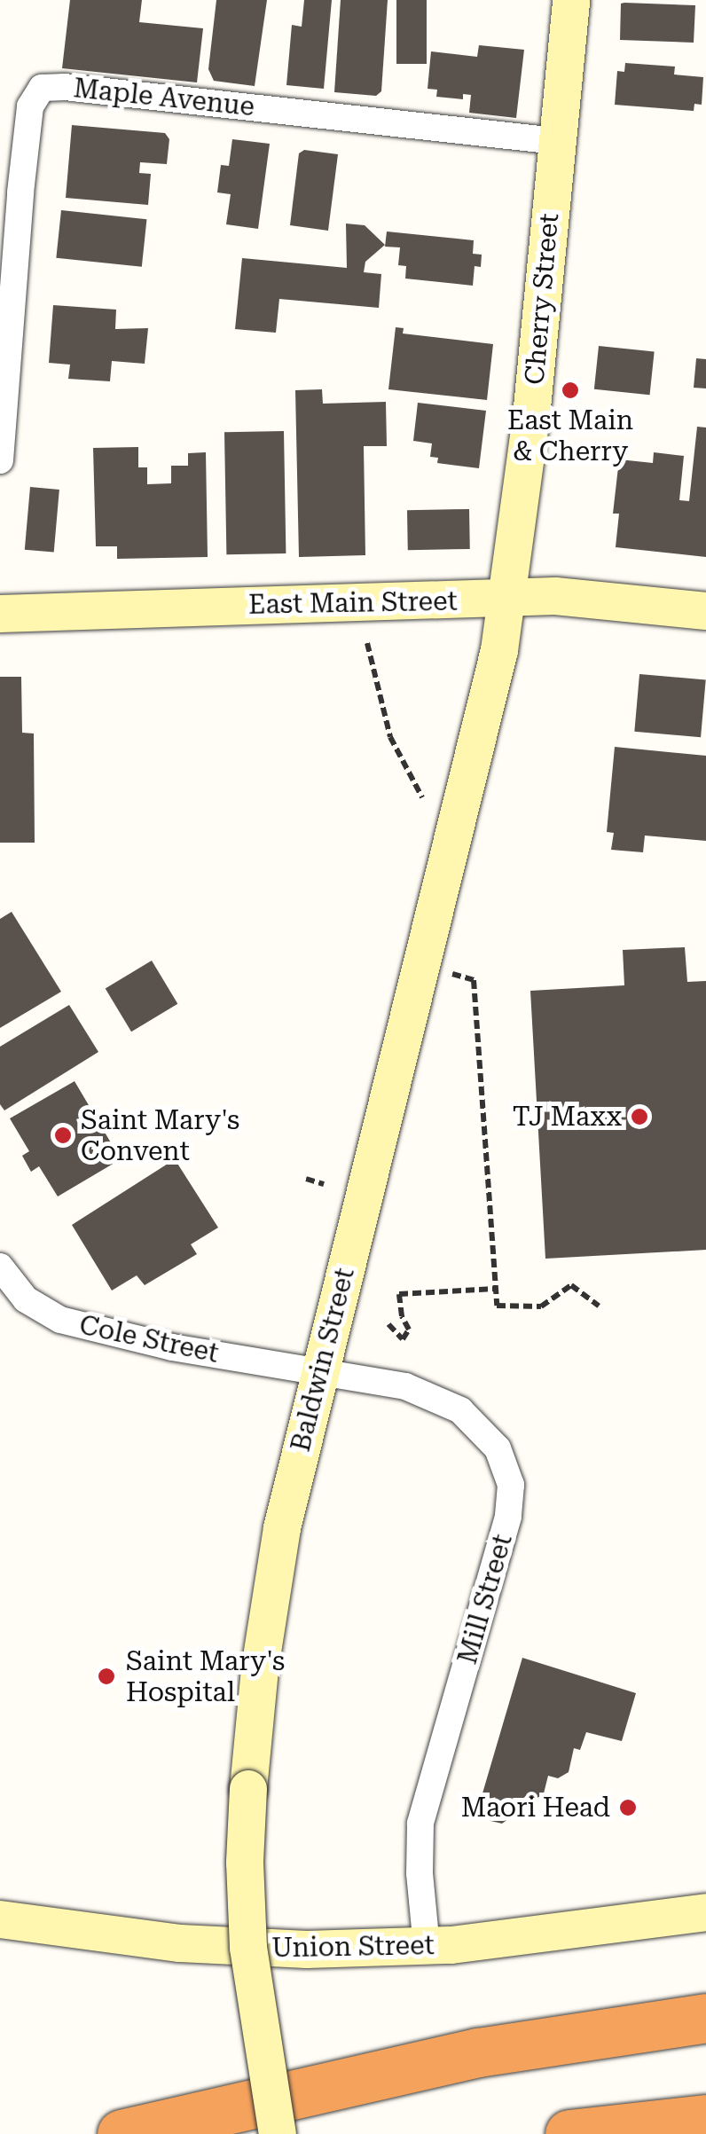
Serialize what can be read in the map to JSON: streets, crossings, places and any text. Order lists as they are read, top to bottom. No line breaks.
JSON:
{"streets":{"main road":["Cherry Street","East Main Street","Baldwin Street","Union Street"],"street":["Maple Avenue","Cole Street","Mill Street"]},"crossings":[["Maple Avenue","Cherry Street"],["Cherry Street","East Main Street"],["Cherry Street","Baldwin Street"],["East Main Street","Baldwin Street"],["Cole Street","Baldwin Street"],["Cole Street","Mill Street"],["Baldwin Street","Mill Street"],["Mill Street","Union Street"]],"places":["East Main & Cherry","TJ Maxx","Saint Mary's Convent","Saint Mary's Hospital","Maori Head"]}
